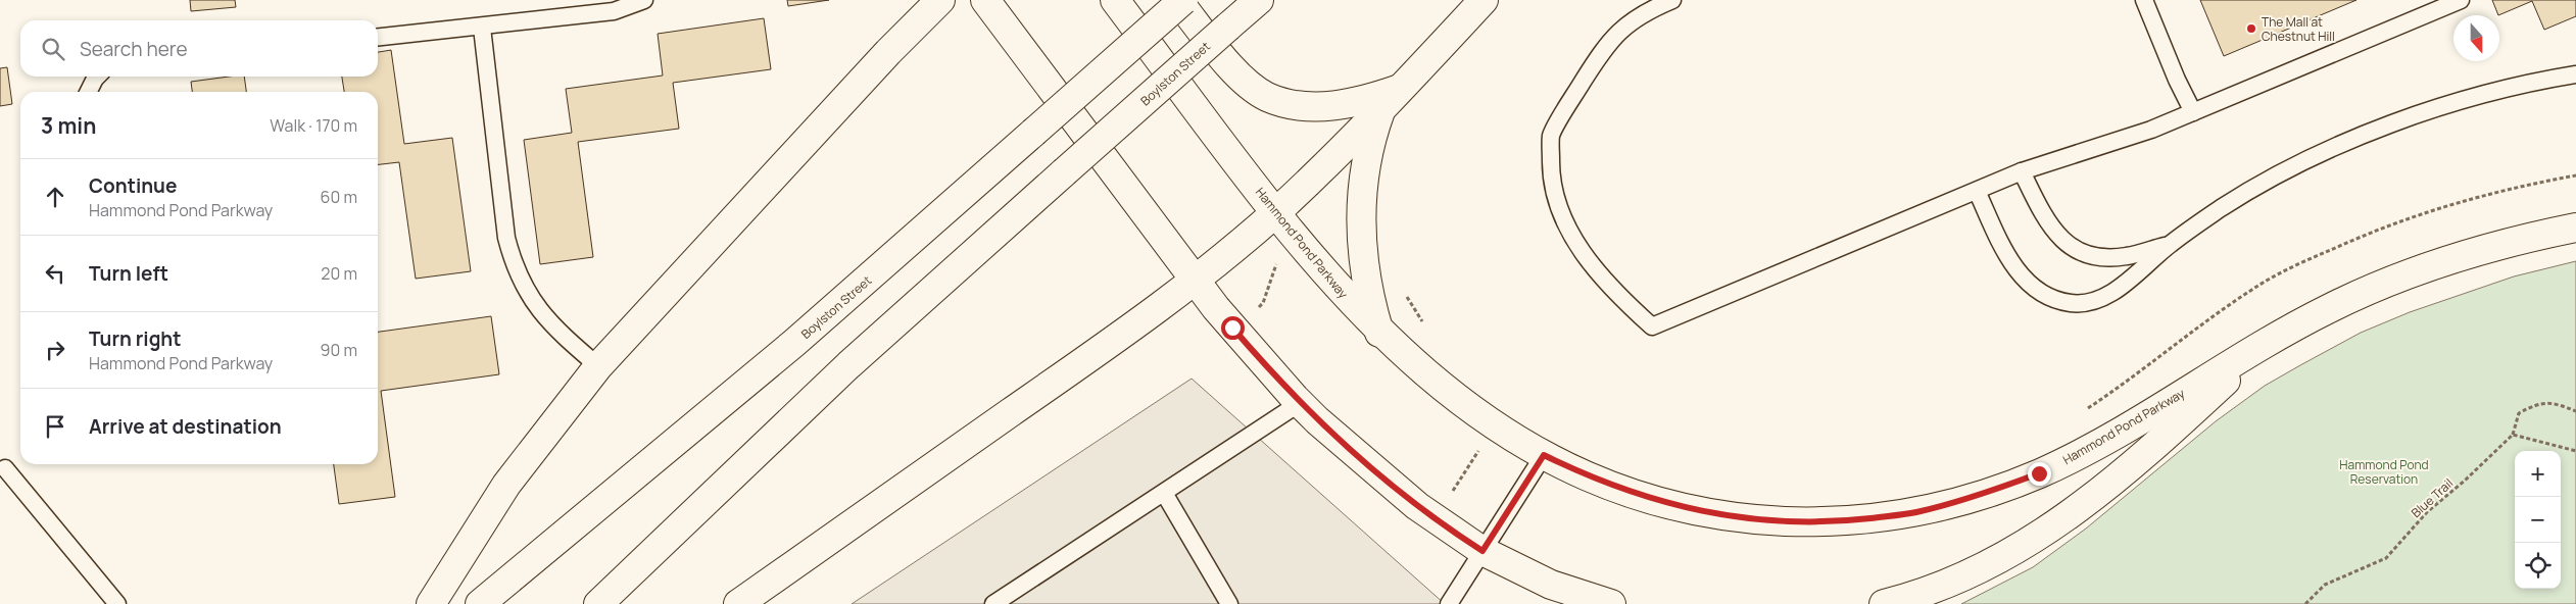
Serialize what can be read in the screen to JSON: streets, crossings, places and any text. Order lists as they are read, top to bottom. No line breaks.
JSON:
{"streets":{"main road":["Boylston Street","Hammond Pond Parkway"],"path":["Blue Trail"]},"parks":["Hammond Pond Reservation"],"places":["The Mall at Chestnut Hill"],"north":"bottom","page":{"search":"Search here","heading":["3 min","Walk · 170 m"],"list":[["Continue","Hammond Pond Parkway","60 m"],["Turn left","20 m"],["Turn right","Hammond Pond Parkway","90 m"],"Arrive at destination"],"map_buttons":["+","−"]}}
